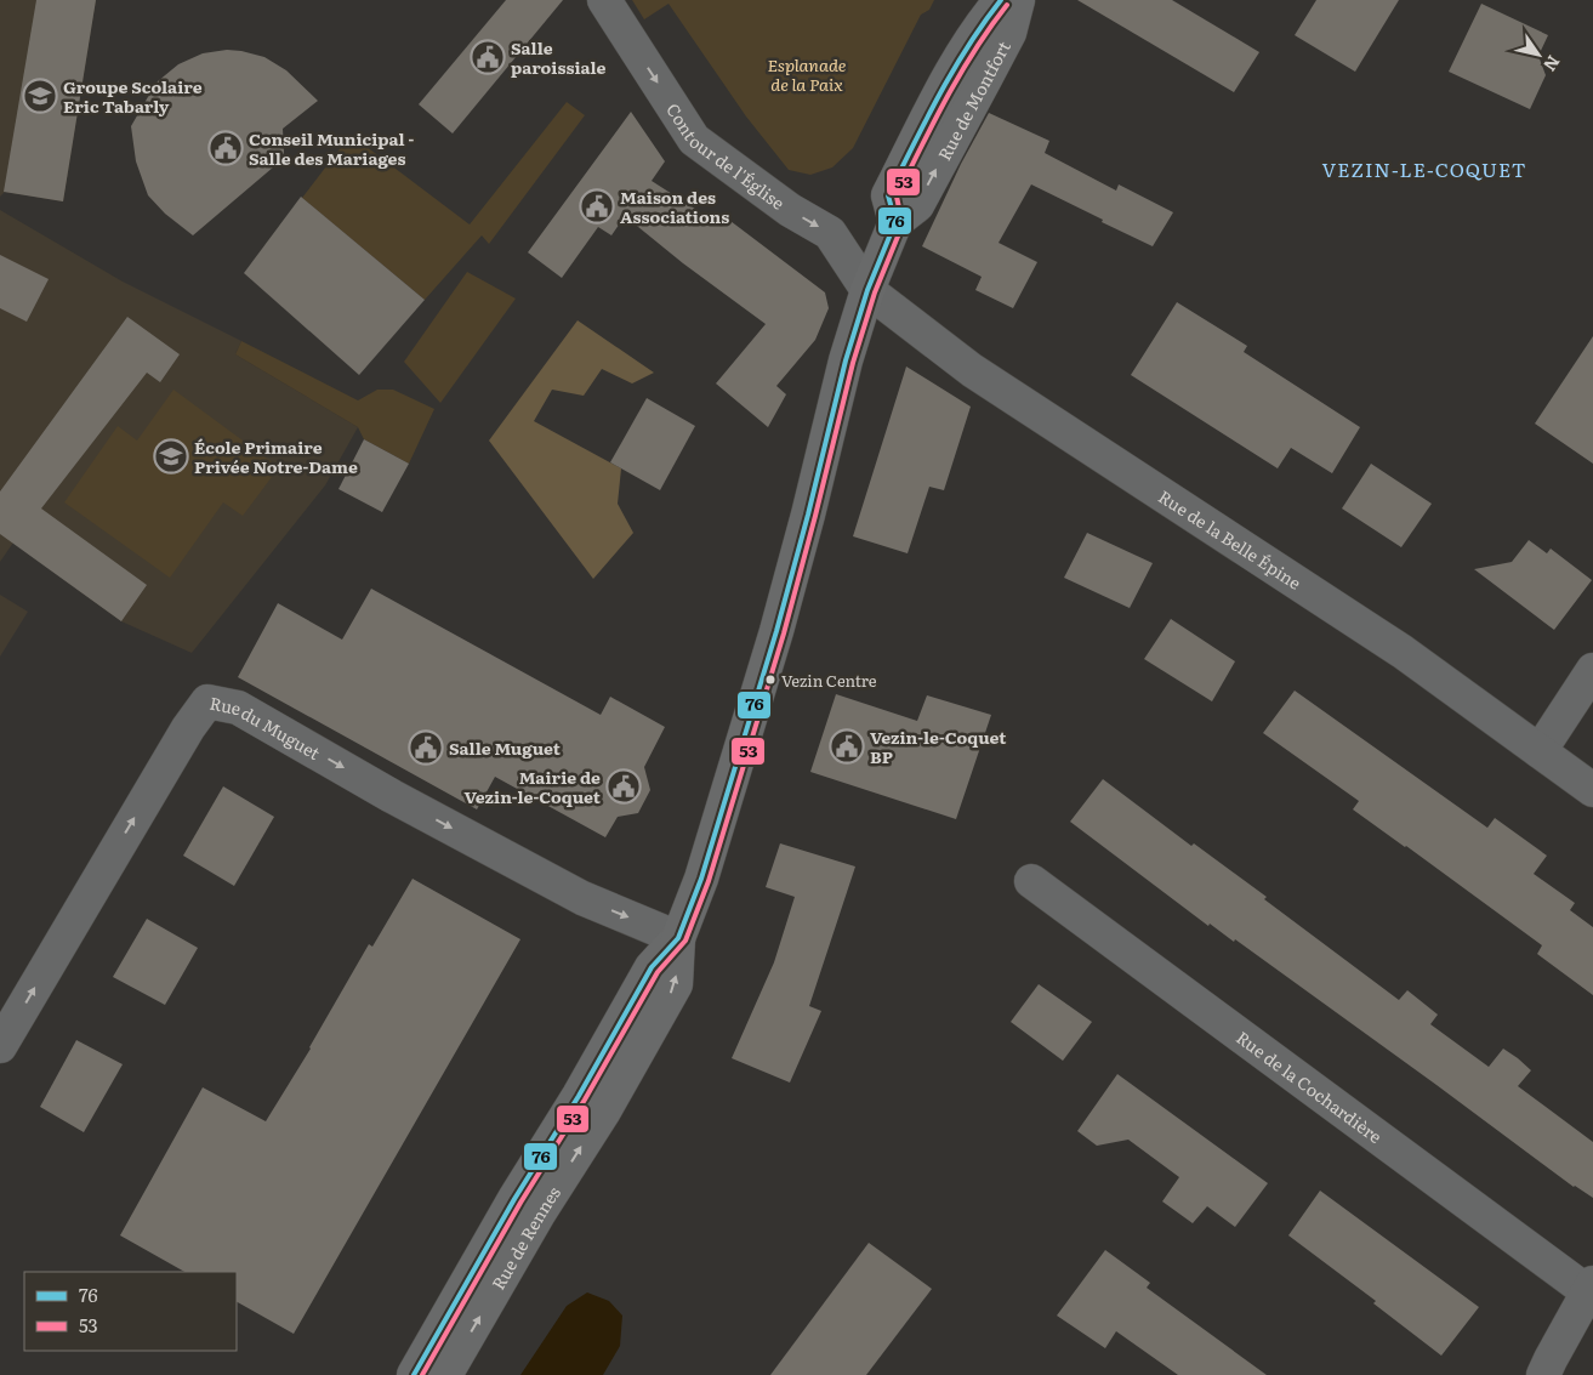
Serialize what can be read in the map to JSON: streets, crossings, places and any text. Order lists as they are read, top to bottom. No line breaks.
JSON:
{"streets":{"main road":["Rue de Montfort","Rue de Rennes"],"street":["Contour de l'Église","Rue de la Belle Épine","Rue du Muguet","Rue de la Cochardière"]},"crossings":[["Rue de Montfort","Contour de l'Église"],["Rue de Montfort","Rue de la Belle Épine"],["Rue de Montfort","Rue de Rennes"],["Contour de l'Église","Rue de la Belle Épine"],["Contour de l'Église","Rue de Rennes"],["Rue de la Belle Épine","Rue de Rennes"],["Rue du Muguet","Rue de Rennes"]],"one_way":["Contour de l'Église"],"districts":["VEZIN-LE-COQUET"],"parks":["Esplanade de la Paix"],"places":{"public building":["Salle paroissiale","Conseil Municipal - Salle des Mariages","Maison des Associations","Vezin-le-Coquet BP","Salle Muguet","Mairie de Vezin-le-Coquet"],"school or university":["Groupe Scolaire Eric Tabarly","École Primaire Privée Notre-Dame"],"other":["Vezin Centre"]},"lines":["transit line 76","transit line 53"],"legend":["76","53"],"north":"bottom right"}
